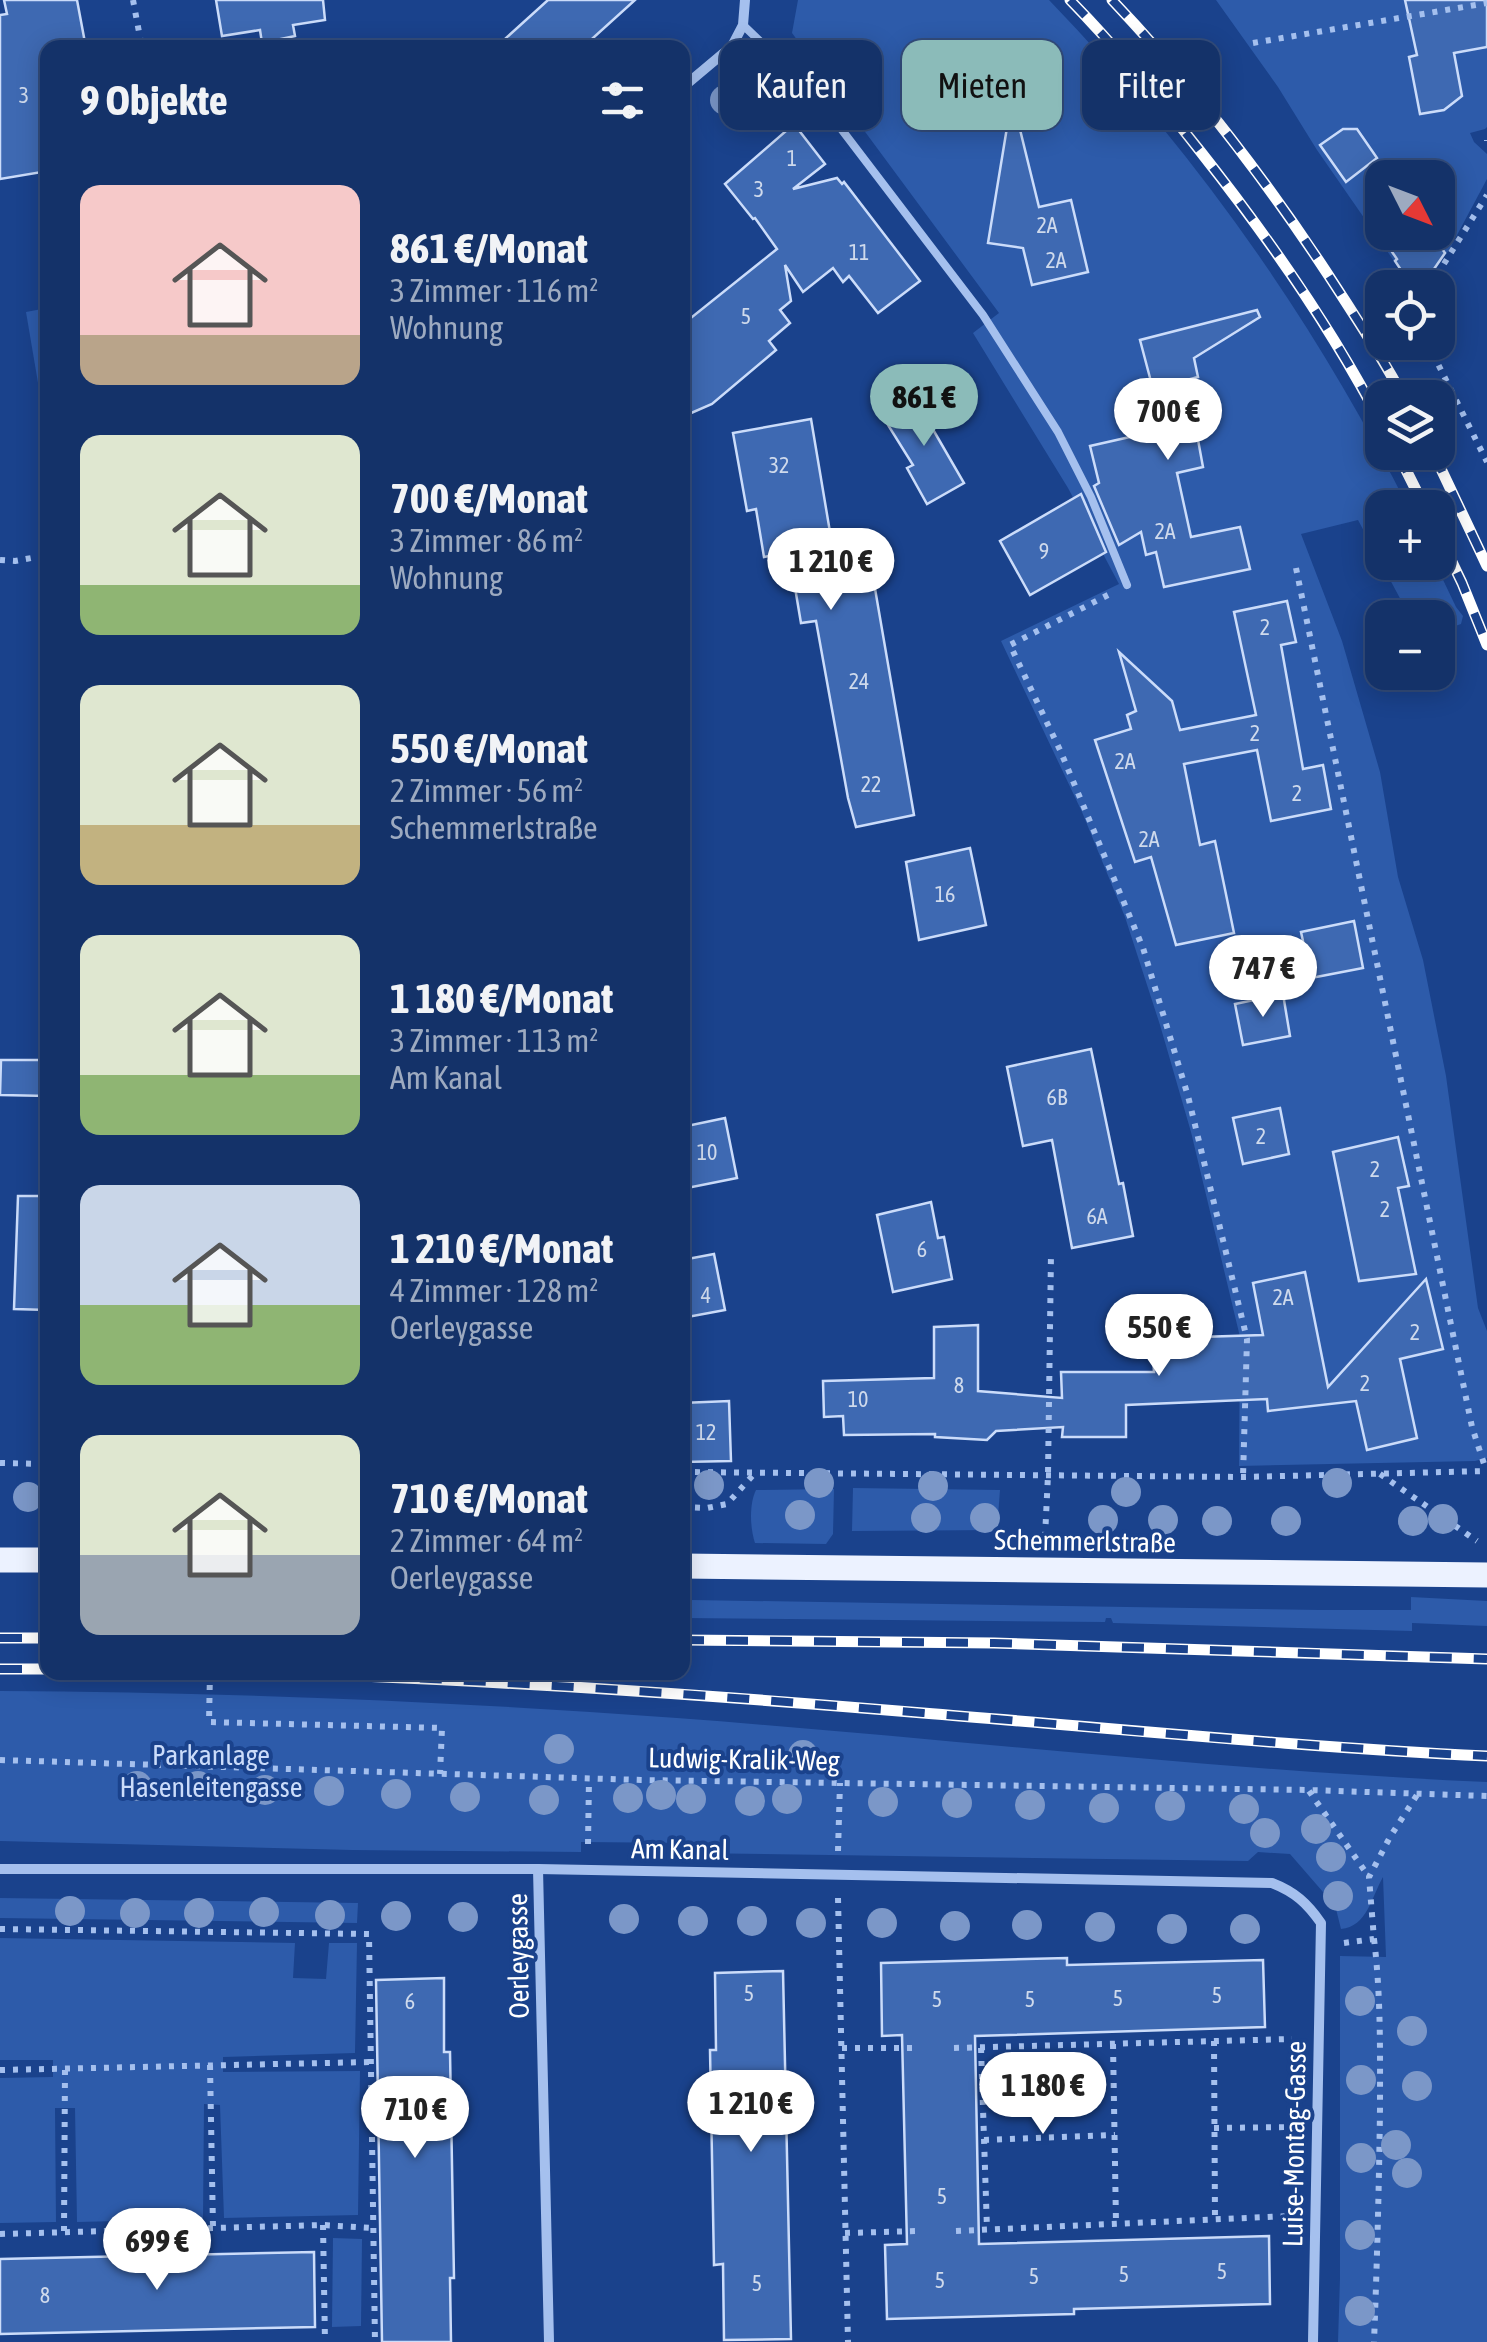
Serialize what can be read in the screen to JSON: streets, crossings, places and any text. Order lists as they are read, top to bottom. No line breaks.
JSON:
{"streets":{"main road":["Schemmerlstraße"],"street":["Am Kanal","Oerleygasse","Luise-Montag-Gasse"],"path":["Ludwig-Kralik-Weg"]},"crossings":[["Am Kanal","Oerleygasse"],["Am Kanal","Luise-Montag-Gasse"]],"parks":["Parkanlage Hasenleitengasse"],"house_numbers":["3","1","3","2A","11","2A","5","32","2A","9","2","24","2","2A","22","2","2A","16","6B","2","10","2","2","6A","6","4","2A","2","2","8","10","12","5","5","5","5","5","6","5","5","5","5","5","5","8"],"north":"bottom right","page":{"chip":["Kaufen","Mieten","Filter"],"heading":"9 Objekte","map_buttons":["+","−"],"list":[{"name":"861 €/Monat","note":"3 Zimmer · 116 m² · Wohnung"},{"name":"700 €/Monat","note":"3 Zimmer · 86 m² · Wohnung"},{"name":"550 €/Monat","note":"2 Zimmer · 56 m² · Schemmerlstraße"},{"name":"1 180 €/Monat","note":"3 Zimmer · 113 m² · Am Kanal"},{"name":"1 210 €/Monat","note":"4 Zimmer · 128 m² · Oerleygasse"},{"name":"710 €/Monat","note":"2 Zimmer · 64 m² · Oerleygasse"}],"price":["861 €","700 €","1 210 €","747 €","550 €","1 180 €","1 210 €","710 €","699 €"]}}
